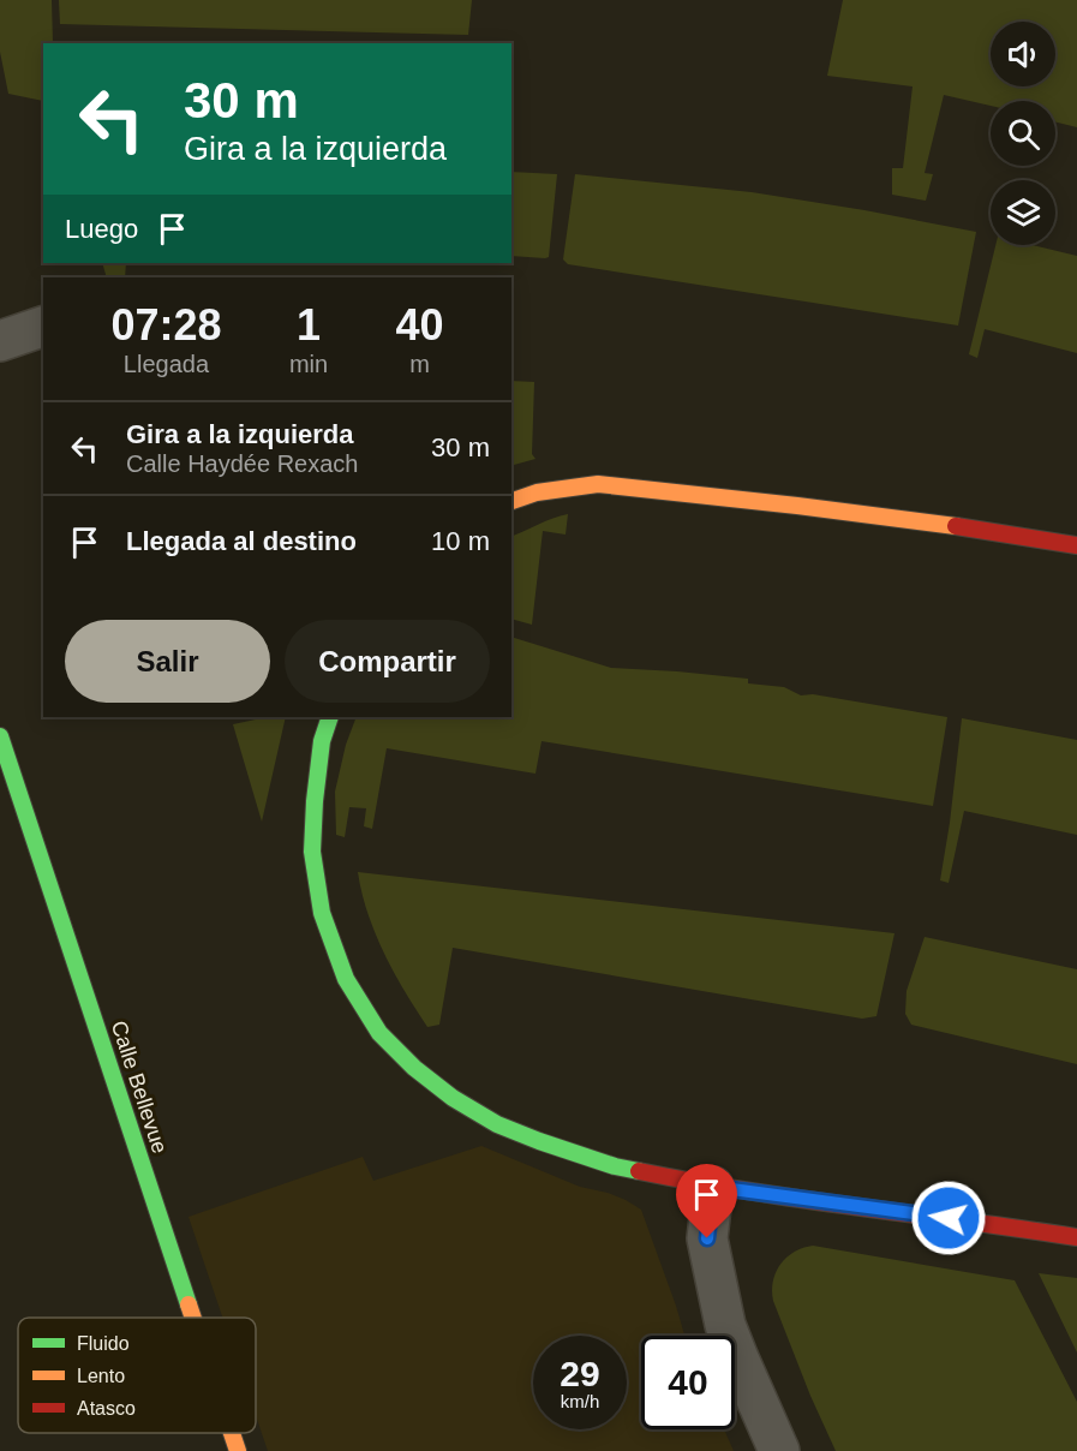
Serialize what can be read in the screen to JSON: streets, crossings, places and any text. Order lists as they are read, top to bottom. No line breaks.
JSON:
{"streets":{"street":["Calle Bellevue"]},"legend":["Fluido","Lento","Atasco"],"page":{"turn":["30 m","Gira a la izquierda"],"then":"Luego","eta":["07:28","Llegada","1","min","40","m"],"list":[{"name":"Gira a la izquierda","note":"Calle Haydée Rexach","value":"30 m"},{"name":"Llegada al destino","value":"10 m"}],"buttons":["Salir","Compartir"],"speed":"29 km/h","limit":"40"}}
